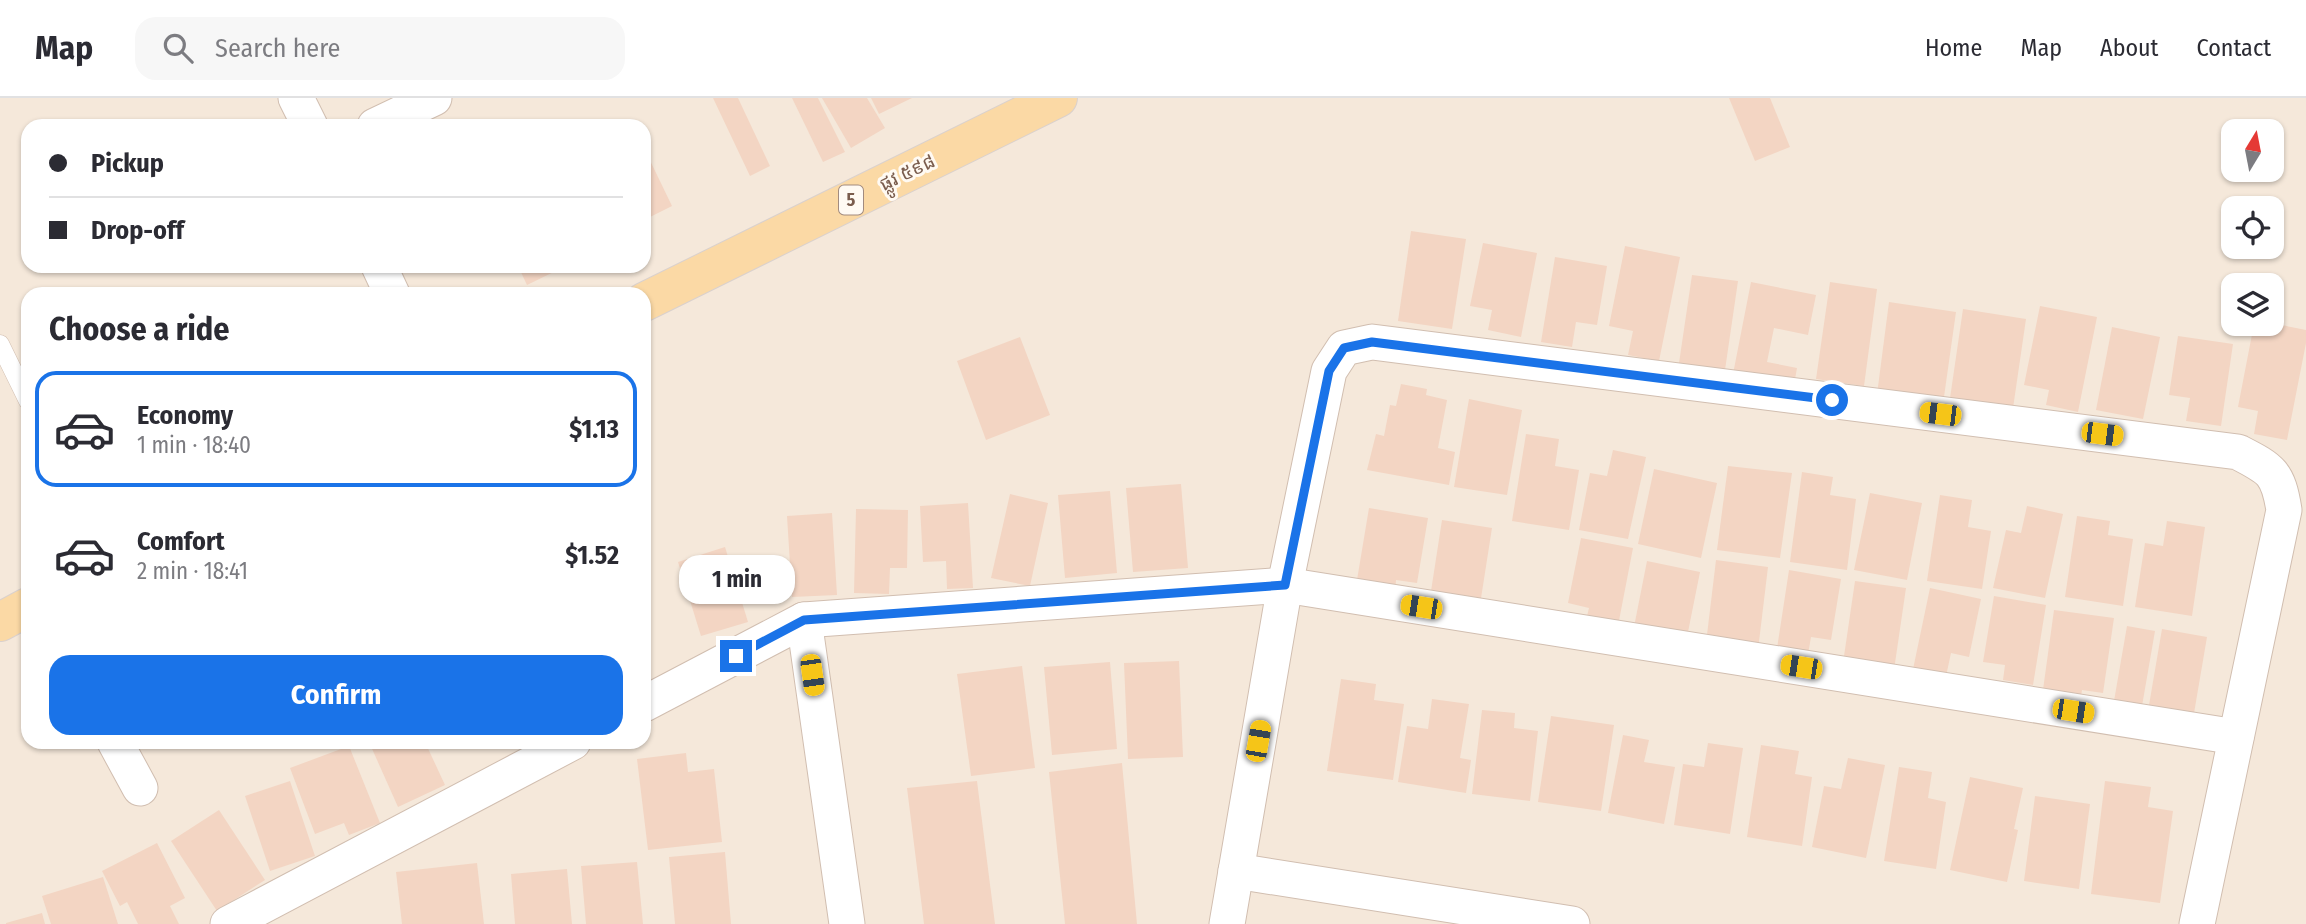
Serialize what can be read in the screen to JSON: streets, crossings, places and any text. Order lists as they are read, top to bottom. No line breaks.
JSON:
{"streets":{"main road":["ផ្លូវ ៥៩៨","5"]},"north":"top","page":{"header":"Map","search":"Search here","nav":["Home","Map","About","Contact"],"banner":["Pickup","Drop-off"],"heading":"Choose a ride","list":[{"name":"Economy","note":"1 min · 18:40","value":"$1.13"},{"name":"Comfort","note":"2 min · 18:41","value":"$1.52"}],"bubble":"1 min","buttons":"Confirm"}}
